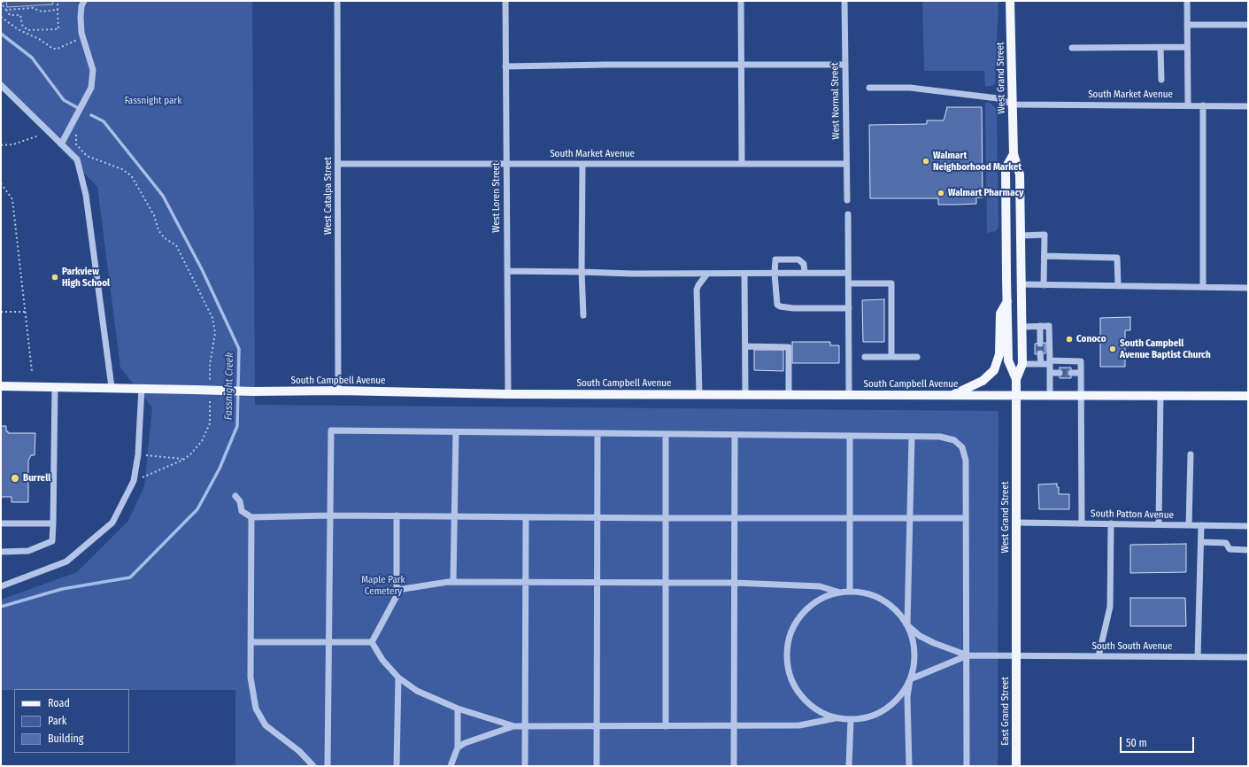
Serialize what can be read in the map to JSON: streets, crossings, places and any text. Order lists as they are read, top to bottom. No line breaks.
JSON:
{"streets":{"main road":["West Grand Street","South Campbell Avenue","East Grand Street"],"street":["South Market Avenue","West Normal Street","West Catalpa Street","West Loren Street","South Patton Avenue","South South Avenue"]},"crossings":[["West Grand Street","South Market Avenue"],["West Grand Street","South Campbell Avenue"],["West Grand Street","South Patton Avenue"],["West Grand Street","South South Avenue"],["West Grand Street","East Grand Street"],["South Market Avenue","West Normal Street"],["South Market Avenue","West Catalpa Street"],["South Market Avenue","West Loren Street"],["West Catalpa Street","South Campbell Avenue"],["West Loren Street","South Campbell Avenue"],["South South Avenue","East Grand Street"]],"water":["Fassnight Creek"],"parks":["Fassnight park","Maple Park Cemetery"],"places":["Walmart Neighborhood Market","Walmart Pharmacy","Parkview High School","Conoco","South Campbell Avenue Baptist Church","Burrell"],"legend":["Road","Park","Building"],"scale_bar":"50 m"}
